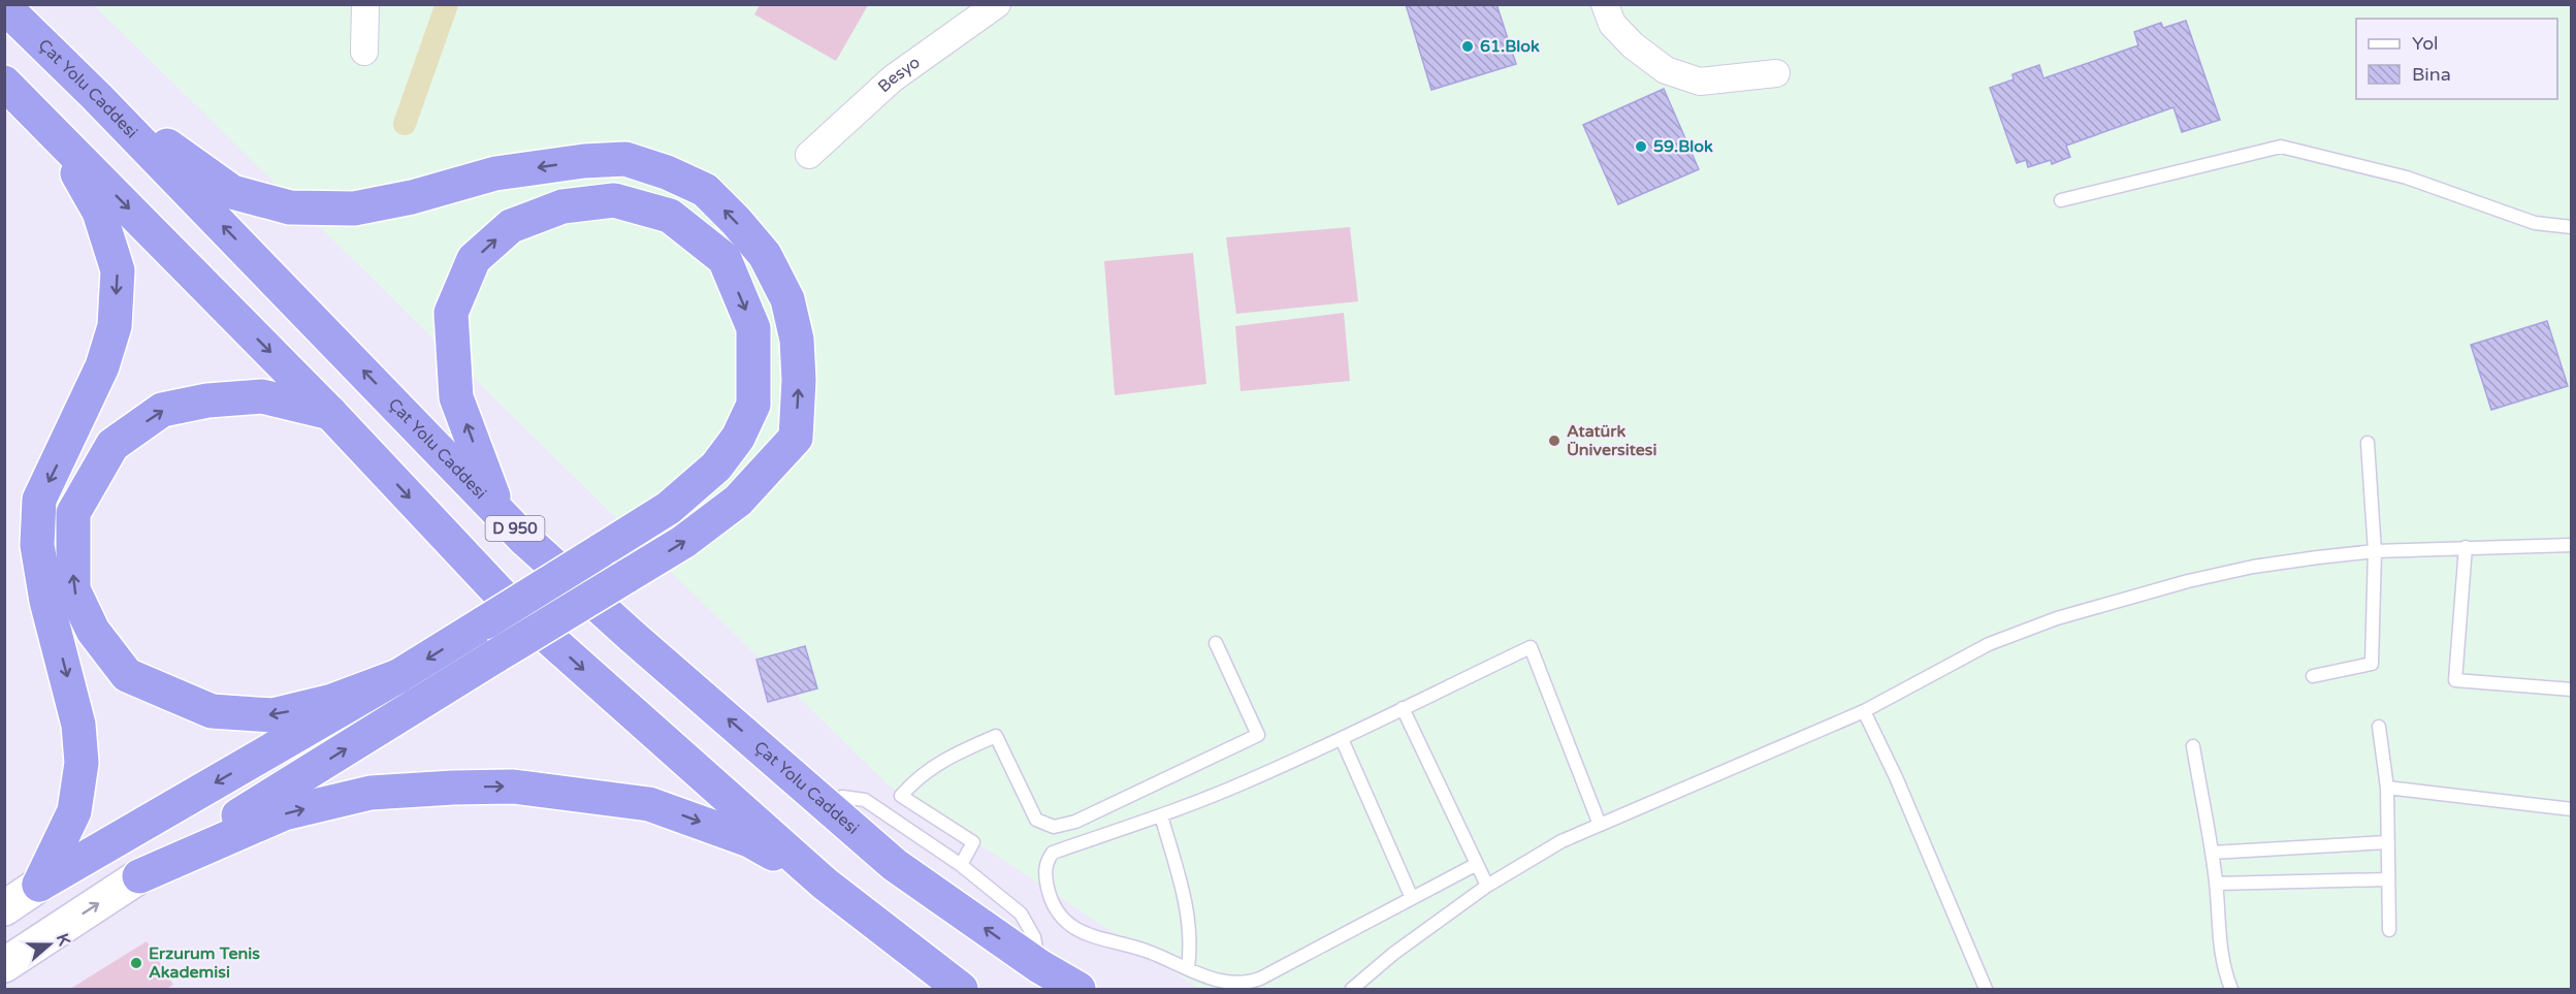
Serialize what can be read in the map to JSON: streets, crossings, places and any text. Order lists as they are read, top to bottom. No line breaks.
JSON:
{"streets":{"highway":["Çat Yolu Caddesi","D 950"],"street":["Besyo"]},"places":["61.Blok","59.Blok","Atatürk Üniversitesi","Erzurum Tenis Akademisi"],"legend":["Yol","Bina"],"north":"right"}
